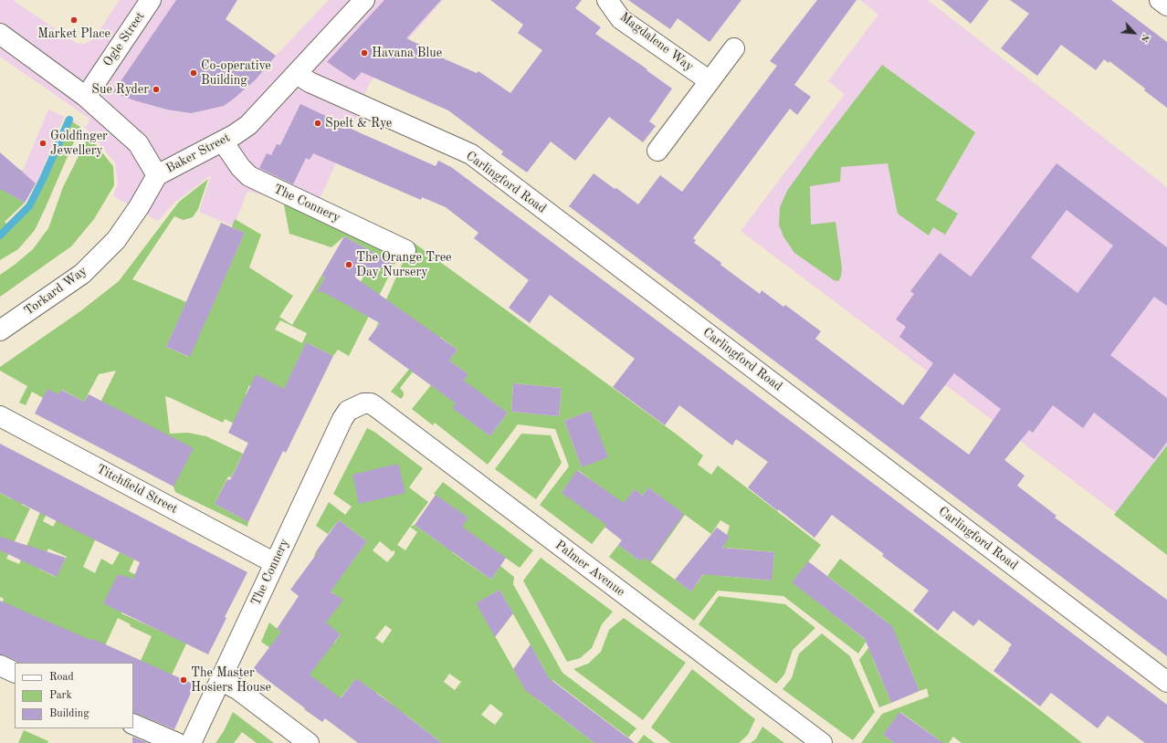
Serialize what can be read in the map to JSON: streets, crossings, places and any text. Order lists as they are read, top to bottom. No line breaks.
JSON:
{"streets":{"street":["Ogle Street","Magdalene Way","Baker Street","Carlingford Road","The Connery","Torkard Way","Titchfield Street","Palmer Avenue"]},"crossings":[["Ogle Street","Baker Street"],["Baker Street","Carlingford Road"],["Baker Street","The Connery"],["Baker Street","Torkard Way"],["The Connery","Titchfield Street"],["The Connery","Palmer Avenue"]],"places":["Market Place","Havana Blue","Co-operative Building","Sue Ryder","Spelt & Rye","Goldfinger Jewellery","The Orange Tree Day Nursery","The Master Hosiers House"],"legend":["Road","Park","Building"],"north":"bottom right"}
